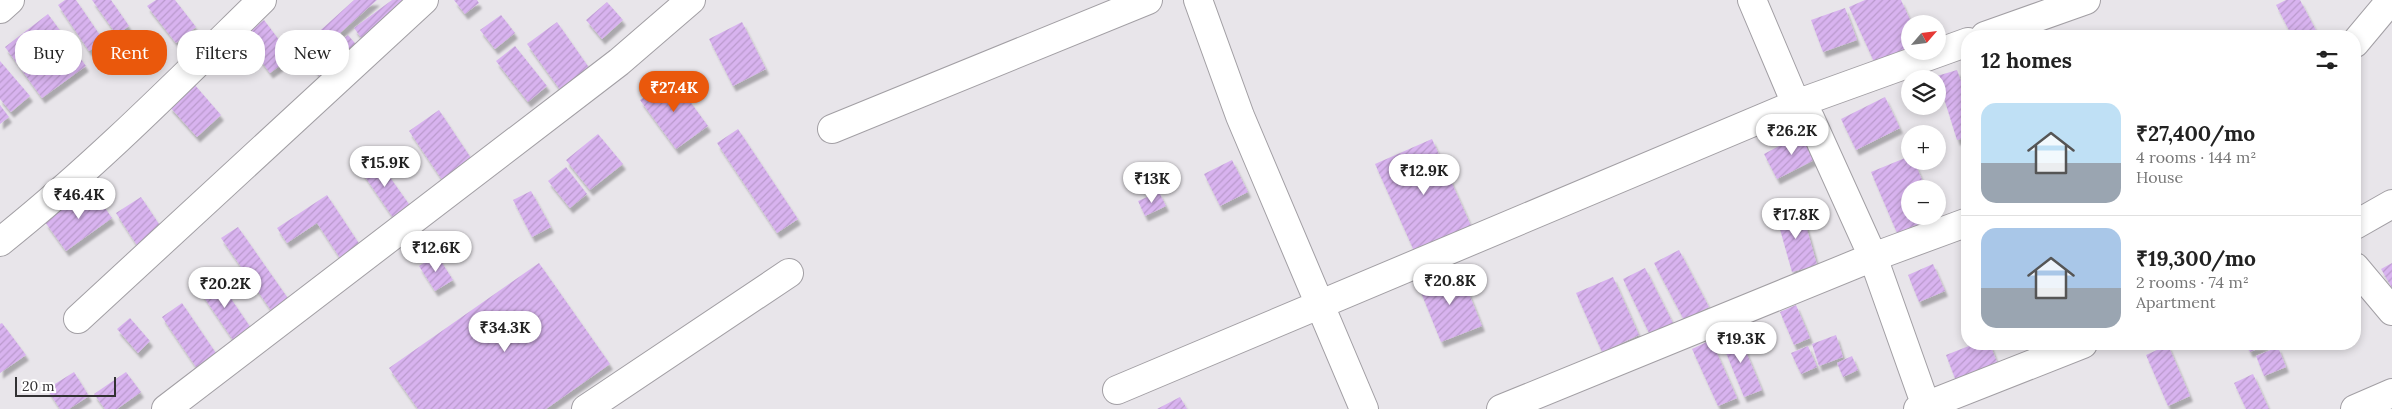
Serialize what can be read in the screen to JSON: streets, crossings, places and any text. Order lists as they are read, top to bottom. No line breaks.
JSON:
{"scale_bar":"20 m","north":"top right","page":{"map_buttons":["+","−"],"chip":["Buy","Rent","Filters","New"],"heading":"12 homes","price":["₹27.4K","₹26.2K","₹15.9K","₹12.9K","₹13K","₹46.4K","₹17.8K","₹12.6K","₹20.8K","₹20.2K","₹34.3K","₹19.3K"],"list":[{"name":"₹27,400/mo","note":"4 rooms · 144 m² · House"},{"name":"₹19,300/mo","note":"2 rooms · 74 m² · Apartment"}],"scale":"20 m"}}
